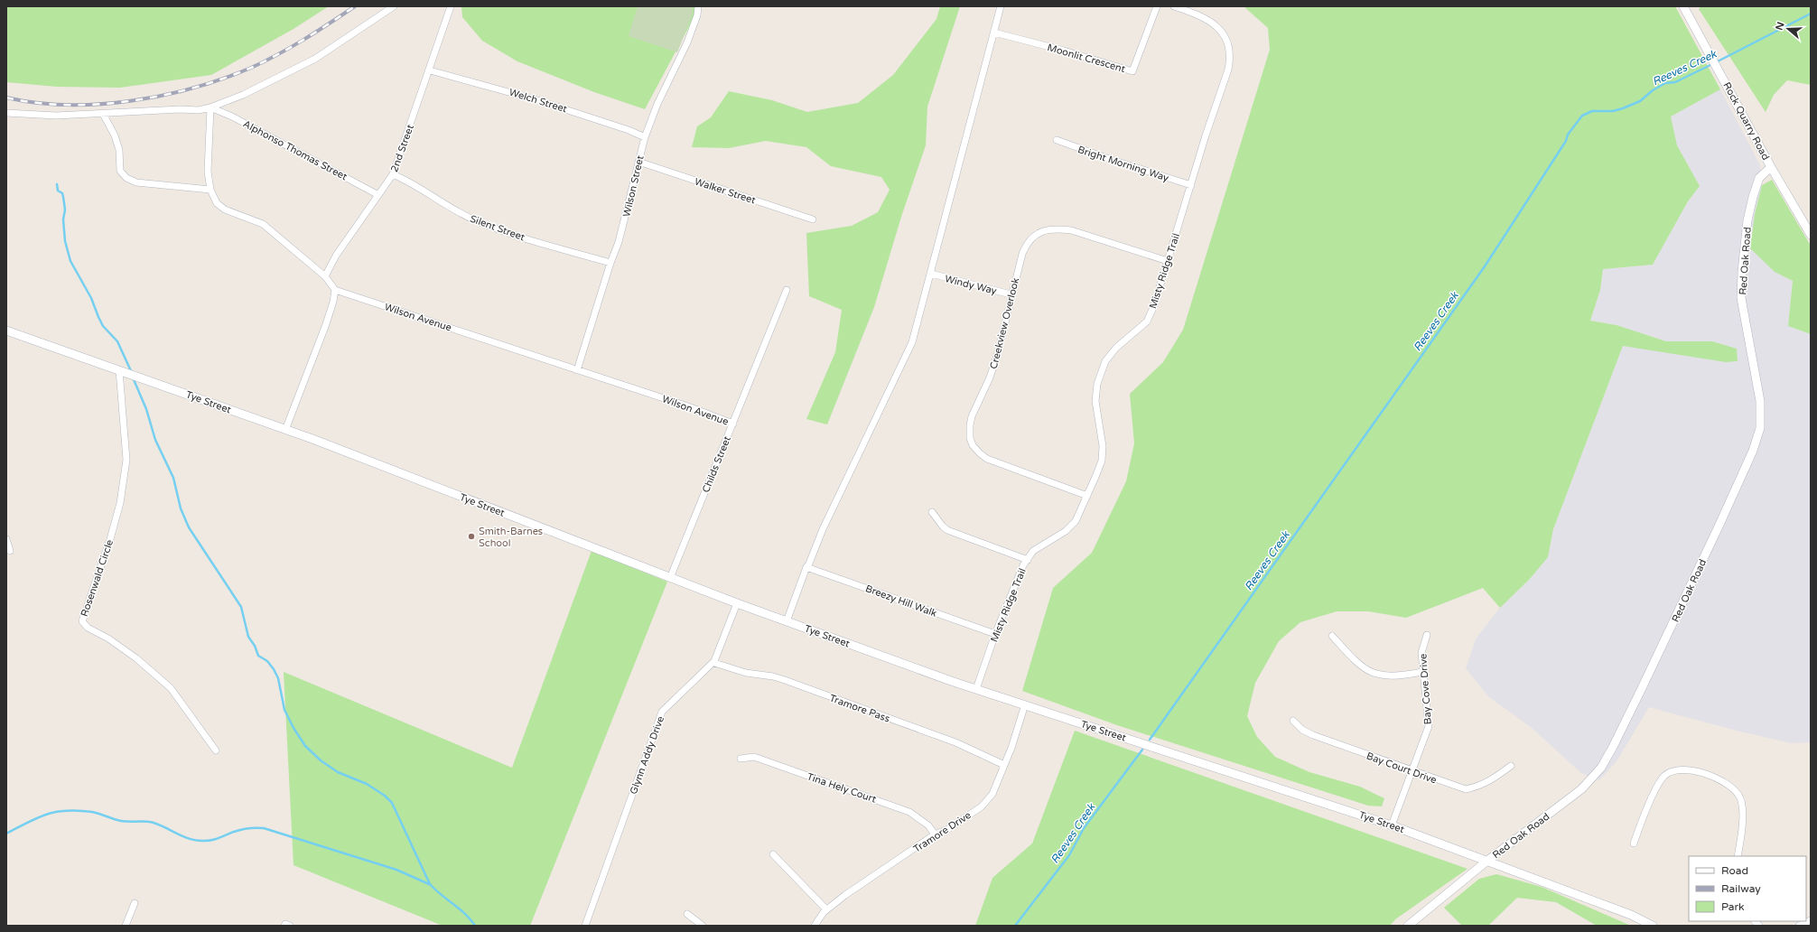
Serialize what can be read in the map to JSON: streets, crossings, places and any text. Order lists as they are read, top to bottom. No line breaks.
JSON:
{"streets":{"street":["Moonlit Crescent","Welch Street","Rock Quarry Road","2nd Street","Alphonso Thomas Street","Bright Morning Way","Wilson Street","Walker Street","Silent Street","Red Oak Road","Misty Ridge Trail","Windy Way","Wilson Avenue","Creekview Overlook","Tye Street","Childs Street","Rosenwald Circle","Breezy Hill Walk","Bay Cove Drive","Tramore Pass","Glynn Addy Drive","Bay Court Drive","Tina Hely Court","Tramore Drive"]},"crossings":[["Welch Street","2nd Street"],["Welch Street","Wilson Street"],["Rock Quarry Road","Red Oak Road"],["2nd Street","Alphonso Thomas Street"],["2nd Street","Silent Street"],["Bright Morning Way","Misty Ridge Trail"],["Wilson Street","Walker Street"],["Wilson Street","Silent Street"],["Wilson Street","Wilson Avenue"],["Red Oak Road","Tye Street"],["Misty Ridge Trail","Creekview Overlook"],["Misty Ridge Trail","Tye Street"],["Misty Ridge Trail","Breezy Hill Walk"],["Windy Way","Creekview Overlook"],["Wilson Avenue","Childs Street"],["Tye Street","Childs Street"],["Tye Street","Rosenwald Circle"],["Tye Street","Bay Cove Drive"],["Tye Street","Glynn Addy Drive"],["Tye Street","Tramore Drive"],["Bay Cove Drive","Bay Court Drive"],["Tramore Pass","Glynn Addy Drive"],["Tramore Pass","Tramore Drive"],["Tina Hely Court","Tramore Drive"]],"water":["Reeves Creek"],"places":["Smith-Barnes School"],"legend":["Road","Railway","Park"],"north":"left"}
